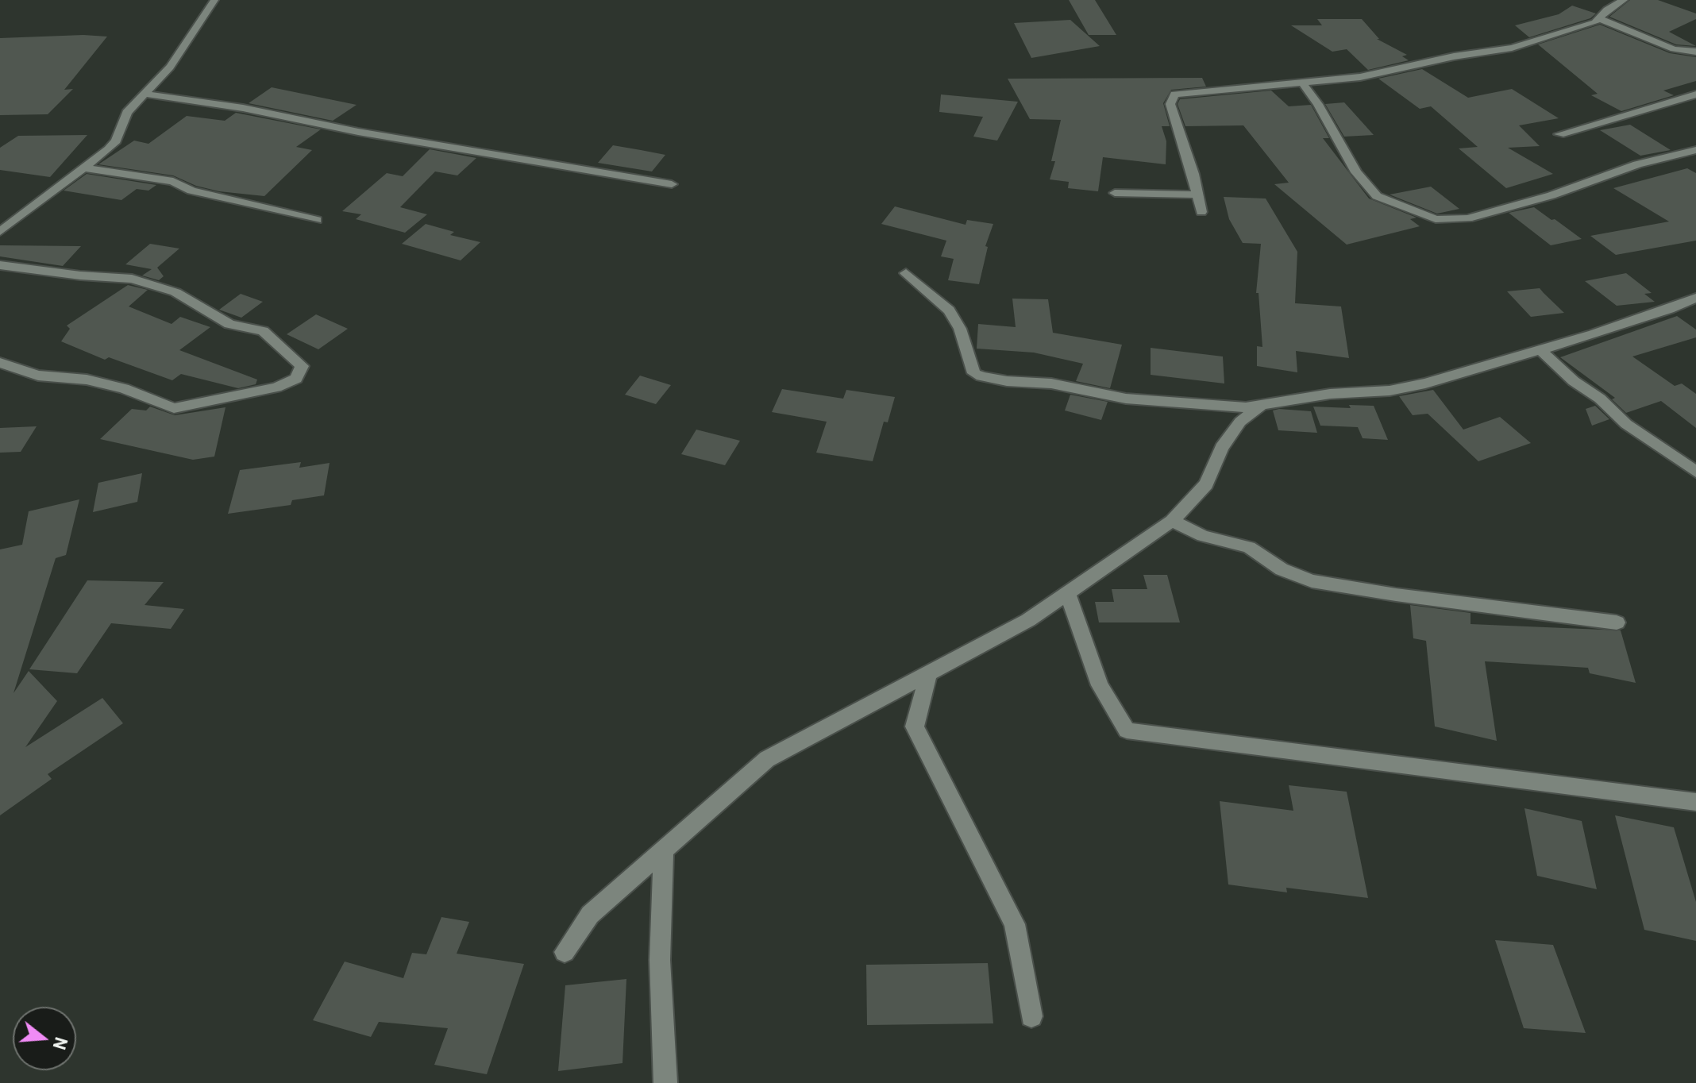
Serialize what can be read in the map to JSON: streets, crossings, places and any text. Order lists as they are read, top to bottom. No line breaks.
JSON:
{"north":"right"}
